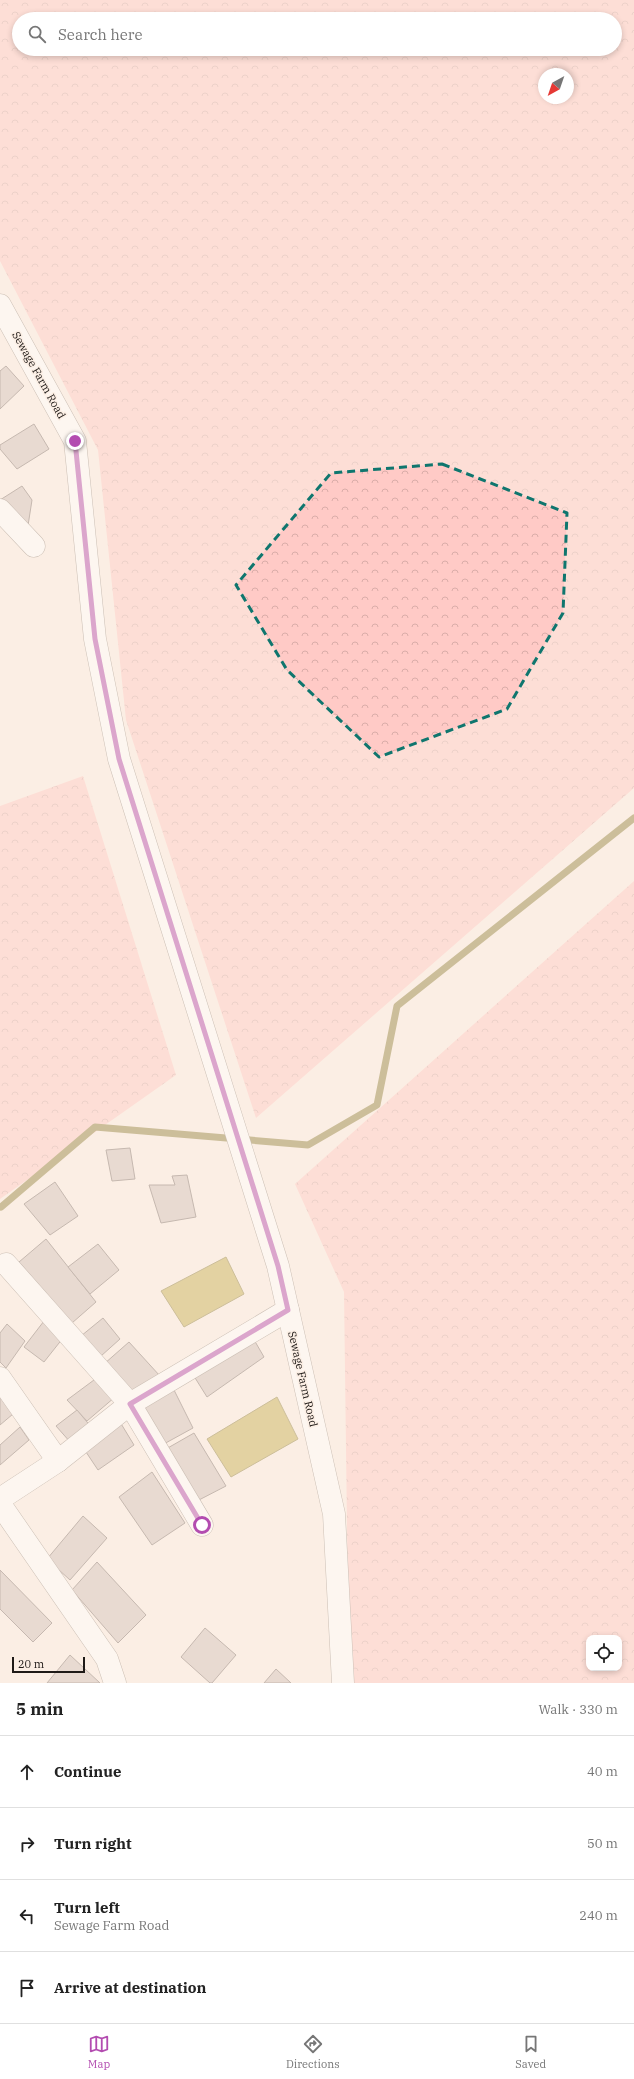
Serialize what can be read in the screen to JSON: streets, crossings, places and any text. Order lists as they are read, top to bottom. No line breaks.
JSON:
{"streets":{"main road":["Sewage Farm Road"]},"scale_bar":"20 m","north":"bottom left","page":{"search":"Search here","scale":"20 m","heading":["5 min","Walk · 330 m"],"list":[["Continue","40 m"],["Turn right","50 m"],["Turn left","Sewage Farm Road","240 m"],"Arrive at destination"],"nav":["Map","Directions","Saved"]}}
